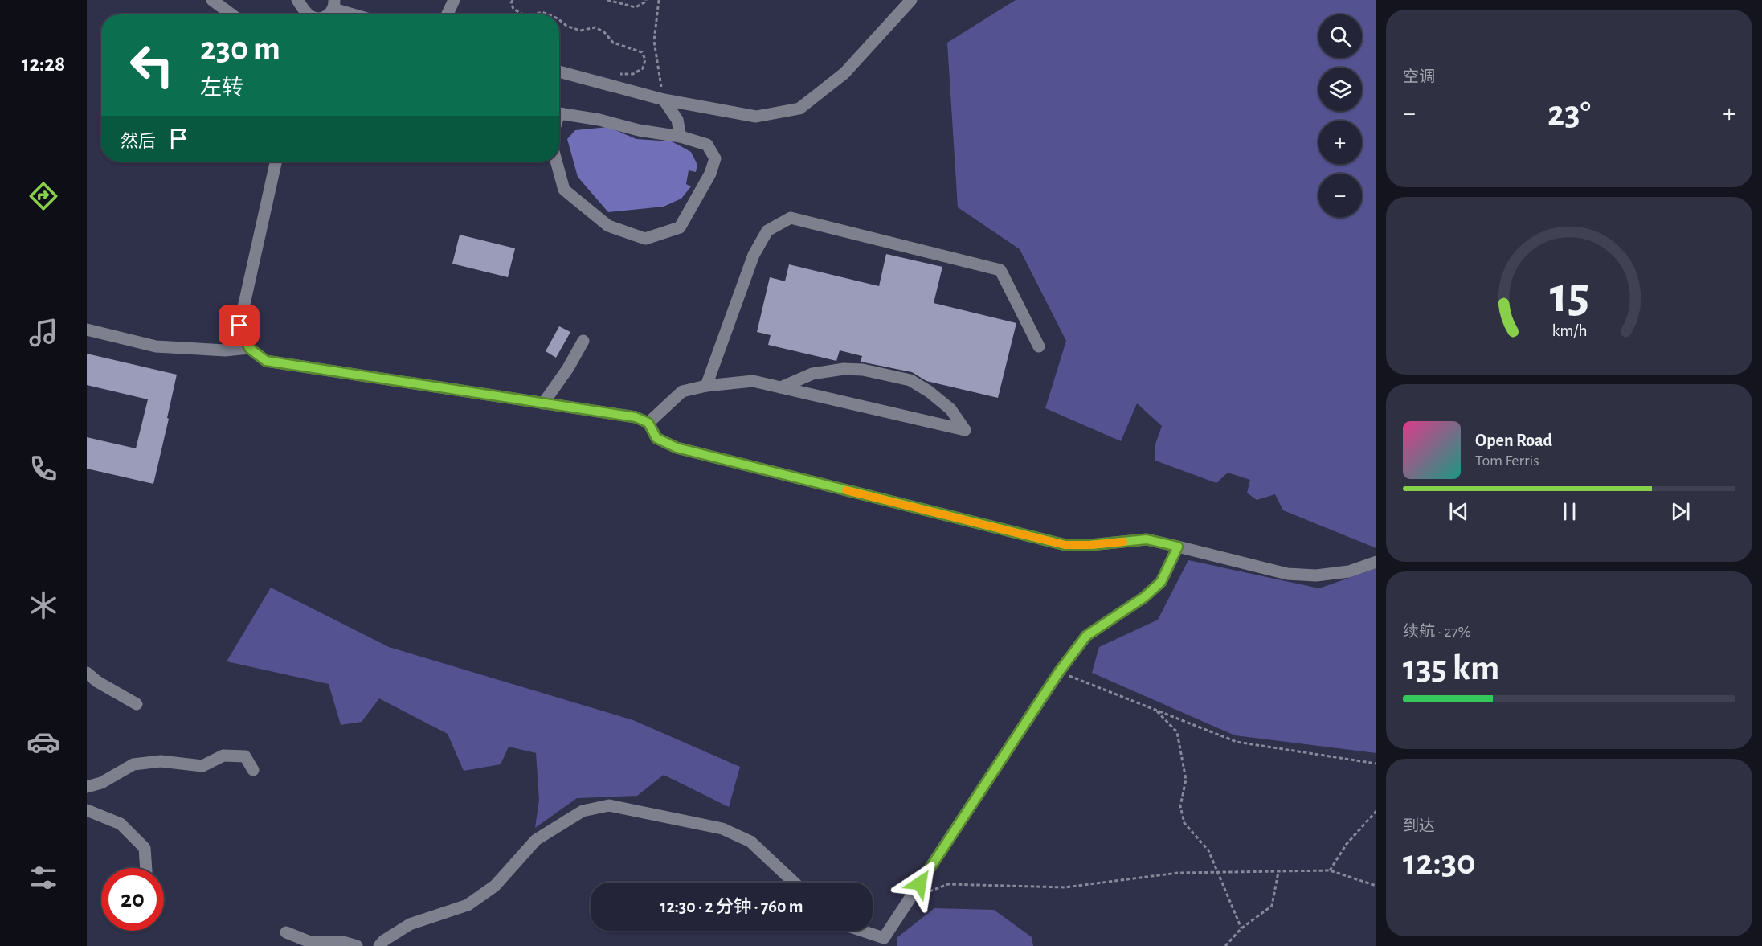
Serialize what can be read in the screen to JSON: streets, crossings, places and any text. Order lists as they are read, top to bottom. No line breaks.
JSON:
{"page":{"tabs":"12:28","tile":["空调",["续航 · 27%","135 km"],["到达","12:30"]],"map_buttons":["+","−"],"turn":["230 m","左转"],"heat":["−","23°","+"],"then":"然后","song":["Open Road","Tom Ferris"],"limit":"20","trip":"12:30 · 2 分钟 · 760 m","gauge":["15","km/h"]}}
